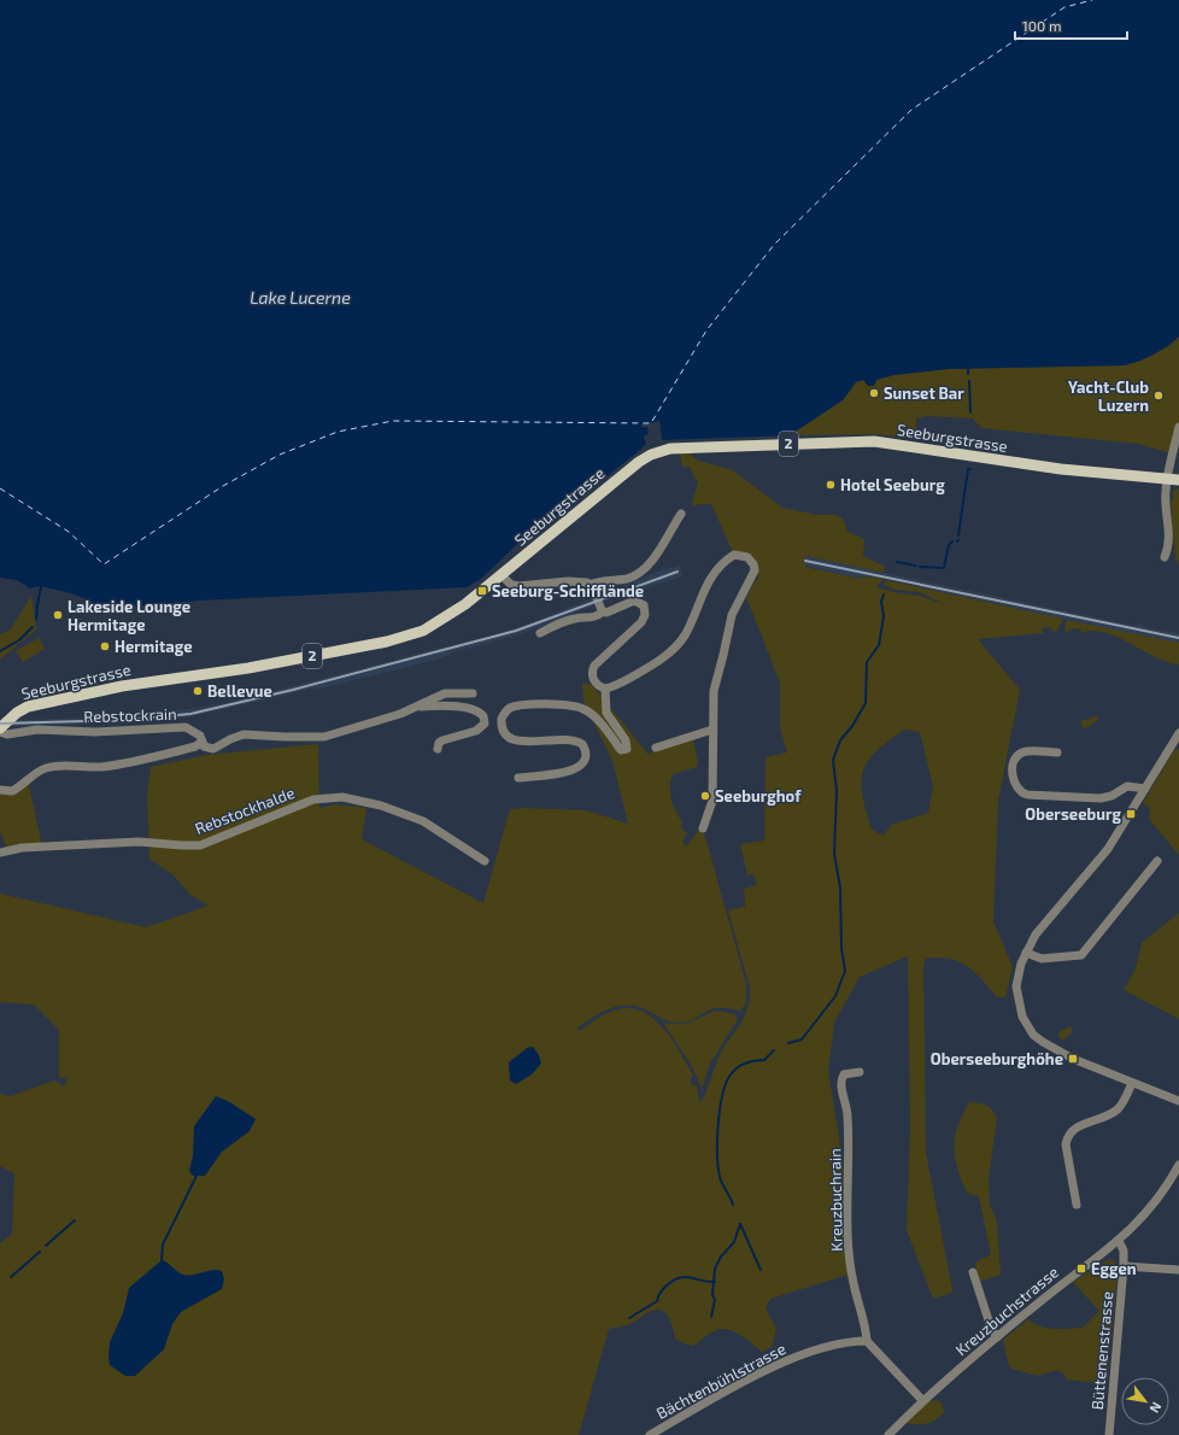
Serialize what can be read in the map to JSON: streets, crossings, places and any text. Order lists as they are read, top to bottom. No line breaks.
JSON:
{"streets":{"main road":["Seeburgstrasse","2"],"street":["Rebstockrain","Rebstockhalde","Kreuzbuchrain","Kreuzbuchstrasse","Büttenenstrasse","Bächtenbühlstrasse"]},"crossings":[["Kreuzbuchrain","Bächtenbühlstrasse"],["Kreuzbuchstrasse","Büttenenstrasse"]],"water":["Lake Lucerne"],"places":{"other":["Sunset Bar","Yacht-Club Luzern","Hotel Seeburg","Lakeside Lounge Hermitage","Hermitage","Bellevue","Seeburghof"],"transit":["Seeburg-Schifflände","Oberseeburg","Oberseeburghöhe","Eggen"]},"scale_bar":"100 m","north":"bottom right"}
